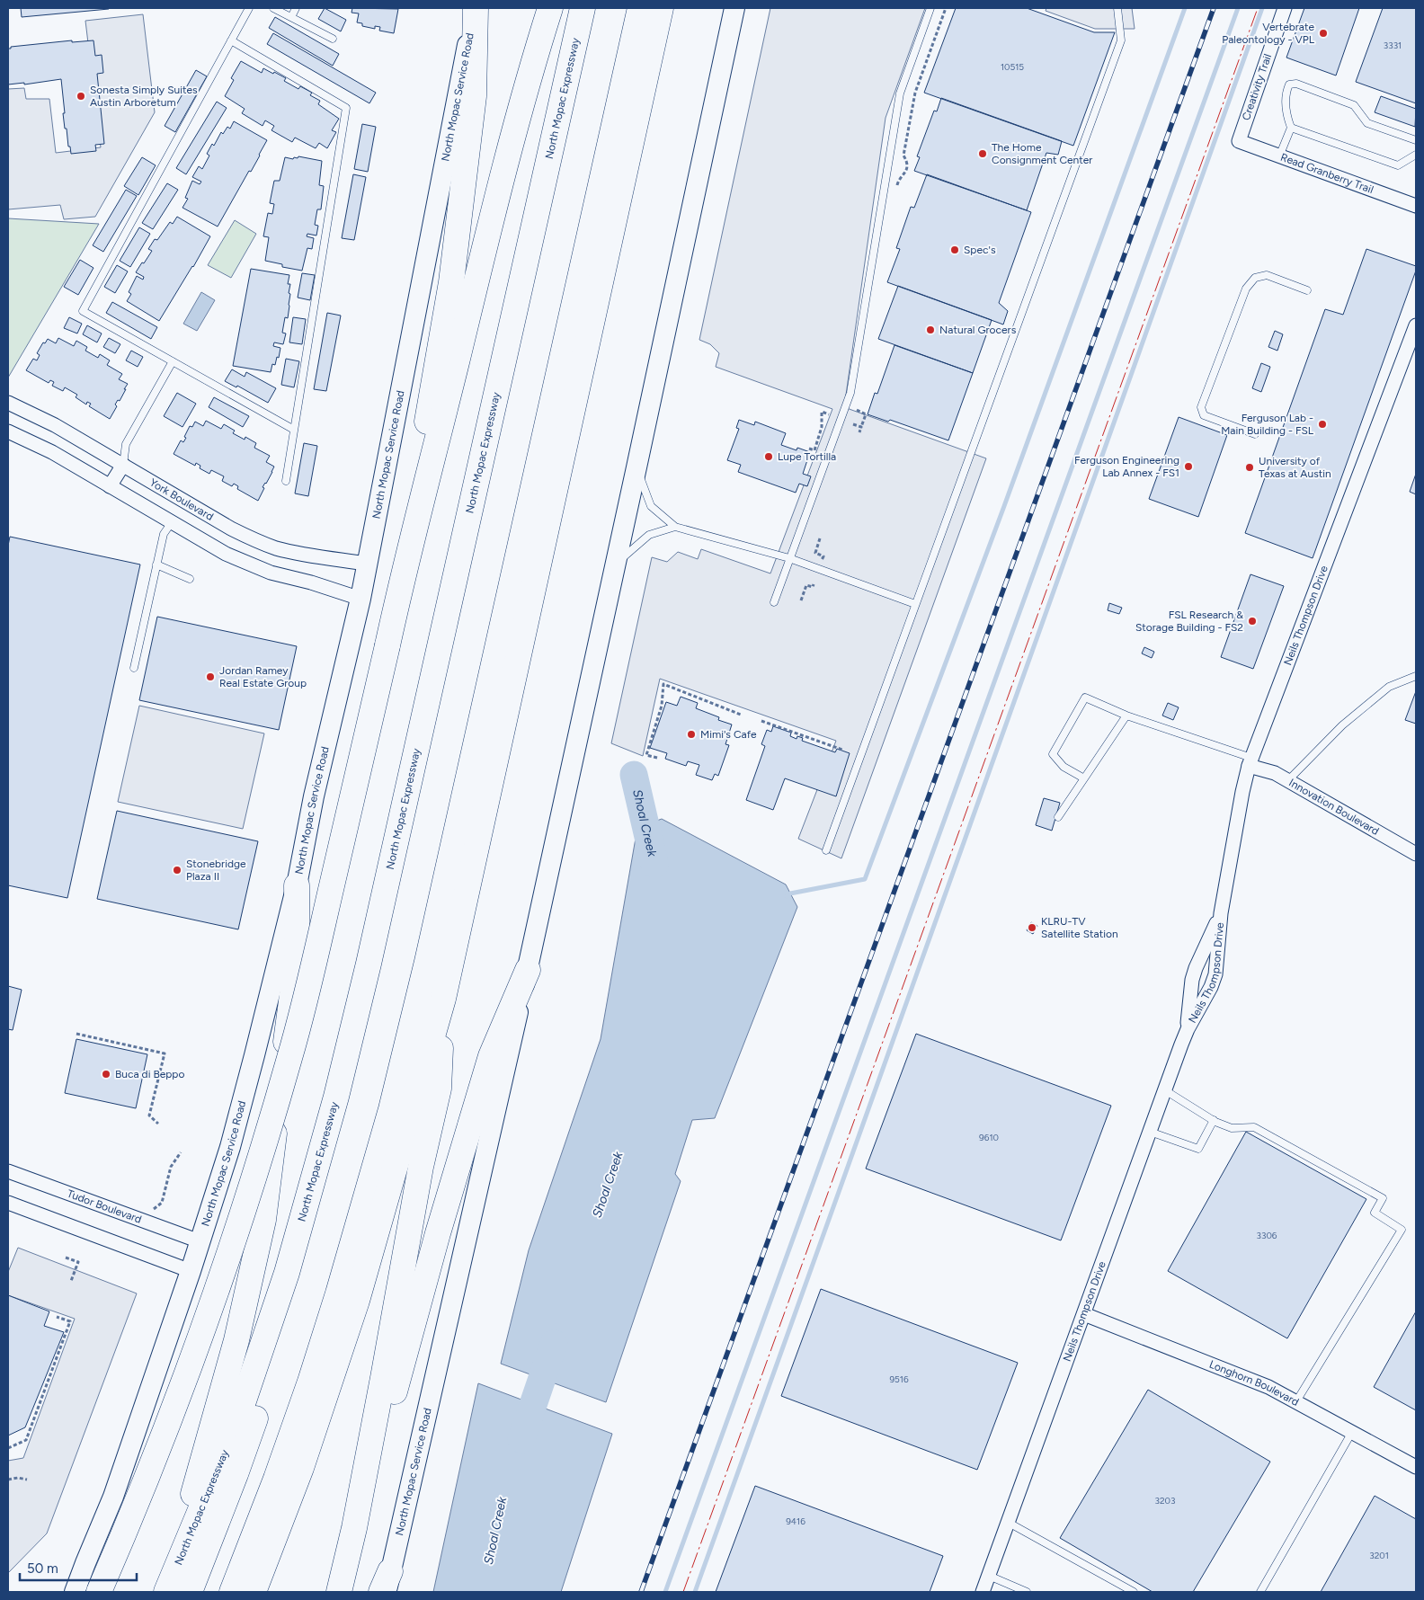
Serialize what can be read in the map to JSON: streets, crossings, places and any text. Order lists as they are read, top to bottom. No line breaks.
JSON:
{"streets":{"highway":["North Mopac Expressway"],"main road":["North Mopac Service Road"],"street":["Creativity Trail","Read Granberry Trail","York Boulevard","Neils Thompson Drive","Innovation Boulevard","Tudor Boulevard","Longhorn Boulevard"]},"crossings":[["Creativity Trail","Read Granberry Trail"],["North Mopac Service Road","York Boulevard"],["North Mopac Service Road","Tudor Boulevard"],["Neils Thompson Drive","Innovation Boulevard"],["Neils Thompson Drive","Longhorn Boulevard"]],"water":["Shoal Creek"],"places":["Vertebrate Paleontology - VPL","Sonesta Simply Suites Austin Arboretum","The Home Consignment Center","Spec's","Natural Grocers","Ferguson Lab - Main Building - FSL","Lupe Tortilla","Ferguson Engineering Lab Annex - FS1","University of Texas at Austin","FSL Research & Storage Building - FS2","Jordan Ramey Real Estate Group","Mimi's Cafe","Stonebridge Plaza II","KLRU-TV Satellite Station","Buca di Beppo"],"house_numbers":["3331","10515","9610","3306","9516","3203","9416","3201"],"scale_bar":"50 m"}
